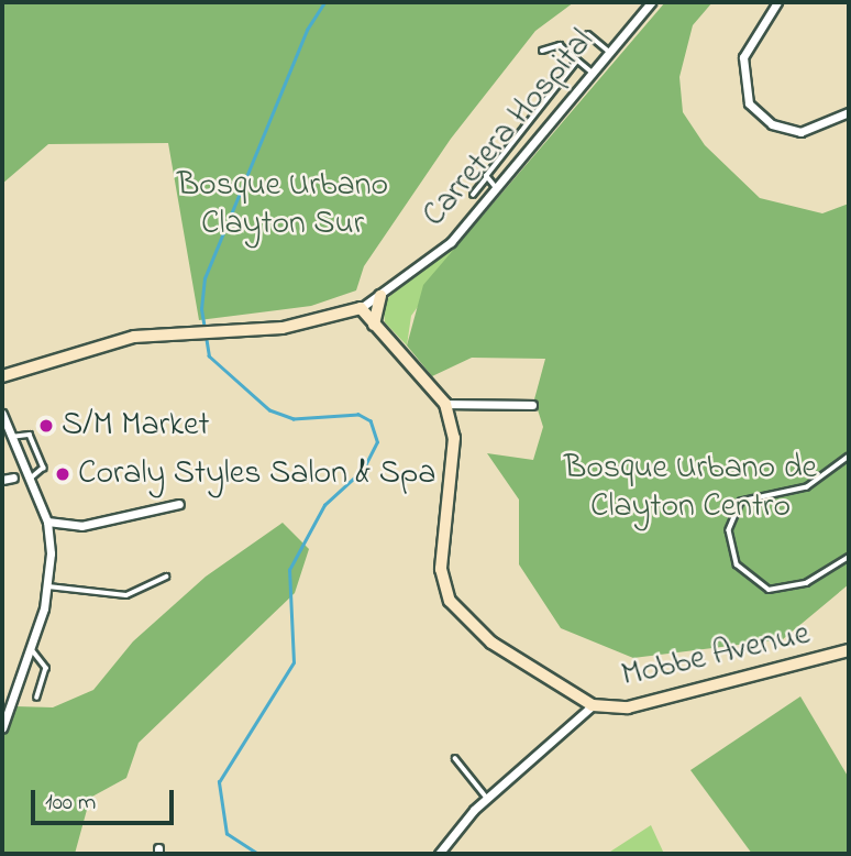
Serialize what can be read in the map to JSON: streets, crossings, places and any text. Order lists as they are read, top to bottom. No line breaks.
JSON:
{"streets":{"street":["Carretera Hospital","Mobbe Avenue"]},"parks":["Bosque Urbano Clayton Sur","Bosque Urbano de Clayton Centro"],"places":["S/M Market","Coraly Styles Salon & Spa"],"scale_bar":"100 m"}
